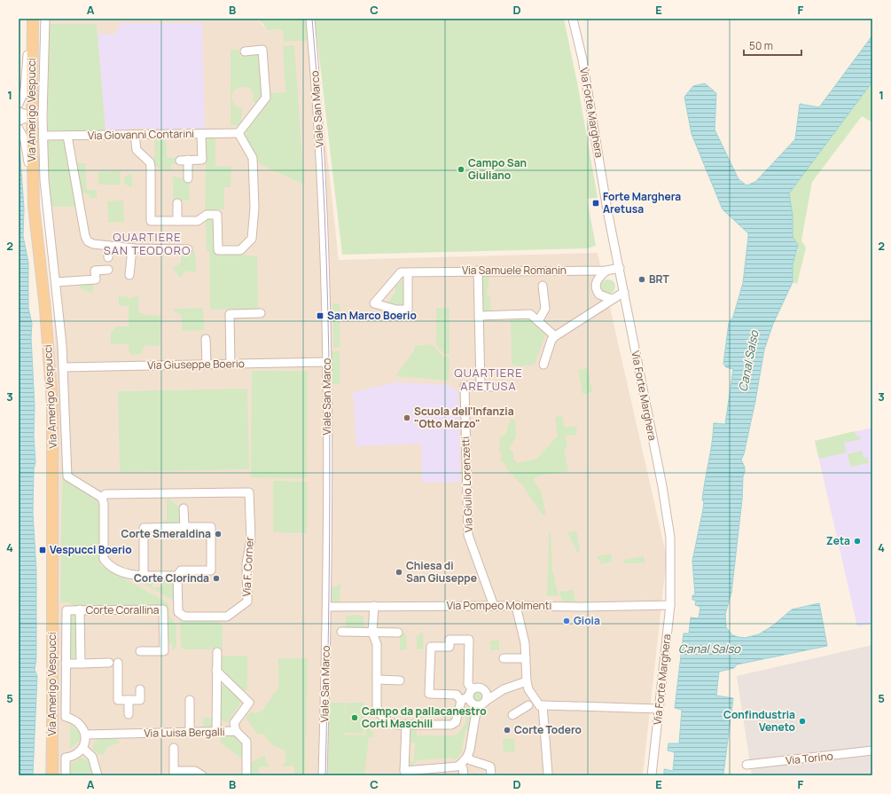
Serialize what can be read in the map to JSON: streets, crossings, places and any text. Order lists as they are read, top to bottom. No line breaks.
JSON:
{"streets":{"main road":["Via Amerigo Vespucci"],"street":["Viale San Marco","Via Forte Marghera","Via Giovanni Contarini","Via Samuele Romanin","Via Giuseppe Boerio","Via Giulio Lorenzetti","Via F. Corner","Via Pompeo Molmenti","Corte Corallina","Via Luisa Bergalli","Via Torino"]},"crossings":[["Viale San Marco","Via Giuseppe Boerio"],["Viale San Marco","Via Pompeo Molmenti"],["Via Forte Marghera","Via Samuele Romanin"],["Via Forte Marghera","Via Pompeo Molmenti"],["Via Giulio Lorenzetti","Via Pompeo Molmenti"]],"districts":["QUARTIERE SAN TEODORO","QUARTIERE ARETUSA"],"water":["Canal Salso"],"places":{"other":["Campo San Giuliano","BRT","Scuola dell'Infanzia \"Otto Marzo\"","Corte Smeraldina","Zeta","Chiesa di San Giuseppe","Corte Clorinda","Gioia","Campo da pallacanestro Corti Maschili","Confindustria Veneto","Corte Todero"],"transit":["Forte Marghera Aretusa","San Marco Boerio","Vespucci Boerio"]},"scale_bar":"50 m","grid":{"columns":["A","B","C","D","E","F"],"rows":["1","2","3","4","5"]}}
